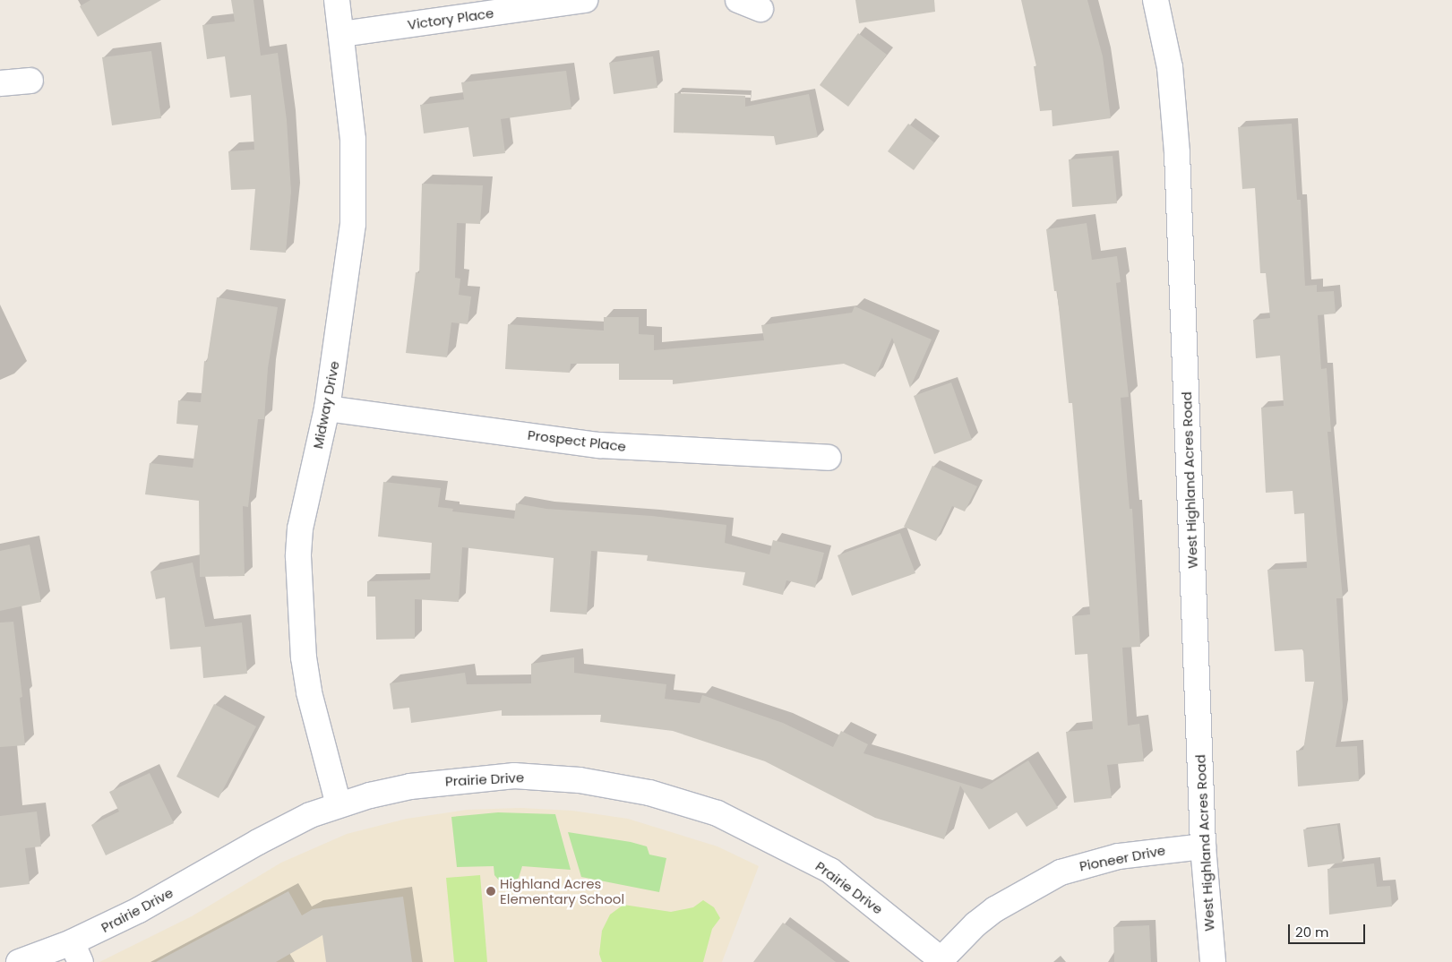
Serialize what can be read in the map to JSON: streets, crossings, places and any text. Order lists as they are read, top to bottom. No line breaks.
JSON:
{"streets":{"street":["Victory Place","Midway Drive","Prospect Place","West Highland Acres Road","Prairie Drive","Pioneer Drive"]},"crossings":[["Victory Place","Midway Drive"],["Midway Drive","Prospect Place"],["Midway Drive","Prairie Drive"],["West Highland Acres Road","Pioneer Drive"],["Prairie Drive","Pioneer Drive"]],"places":["Highland Acres Elementary School"],"scale_bar":"20 m"}
